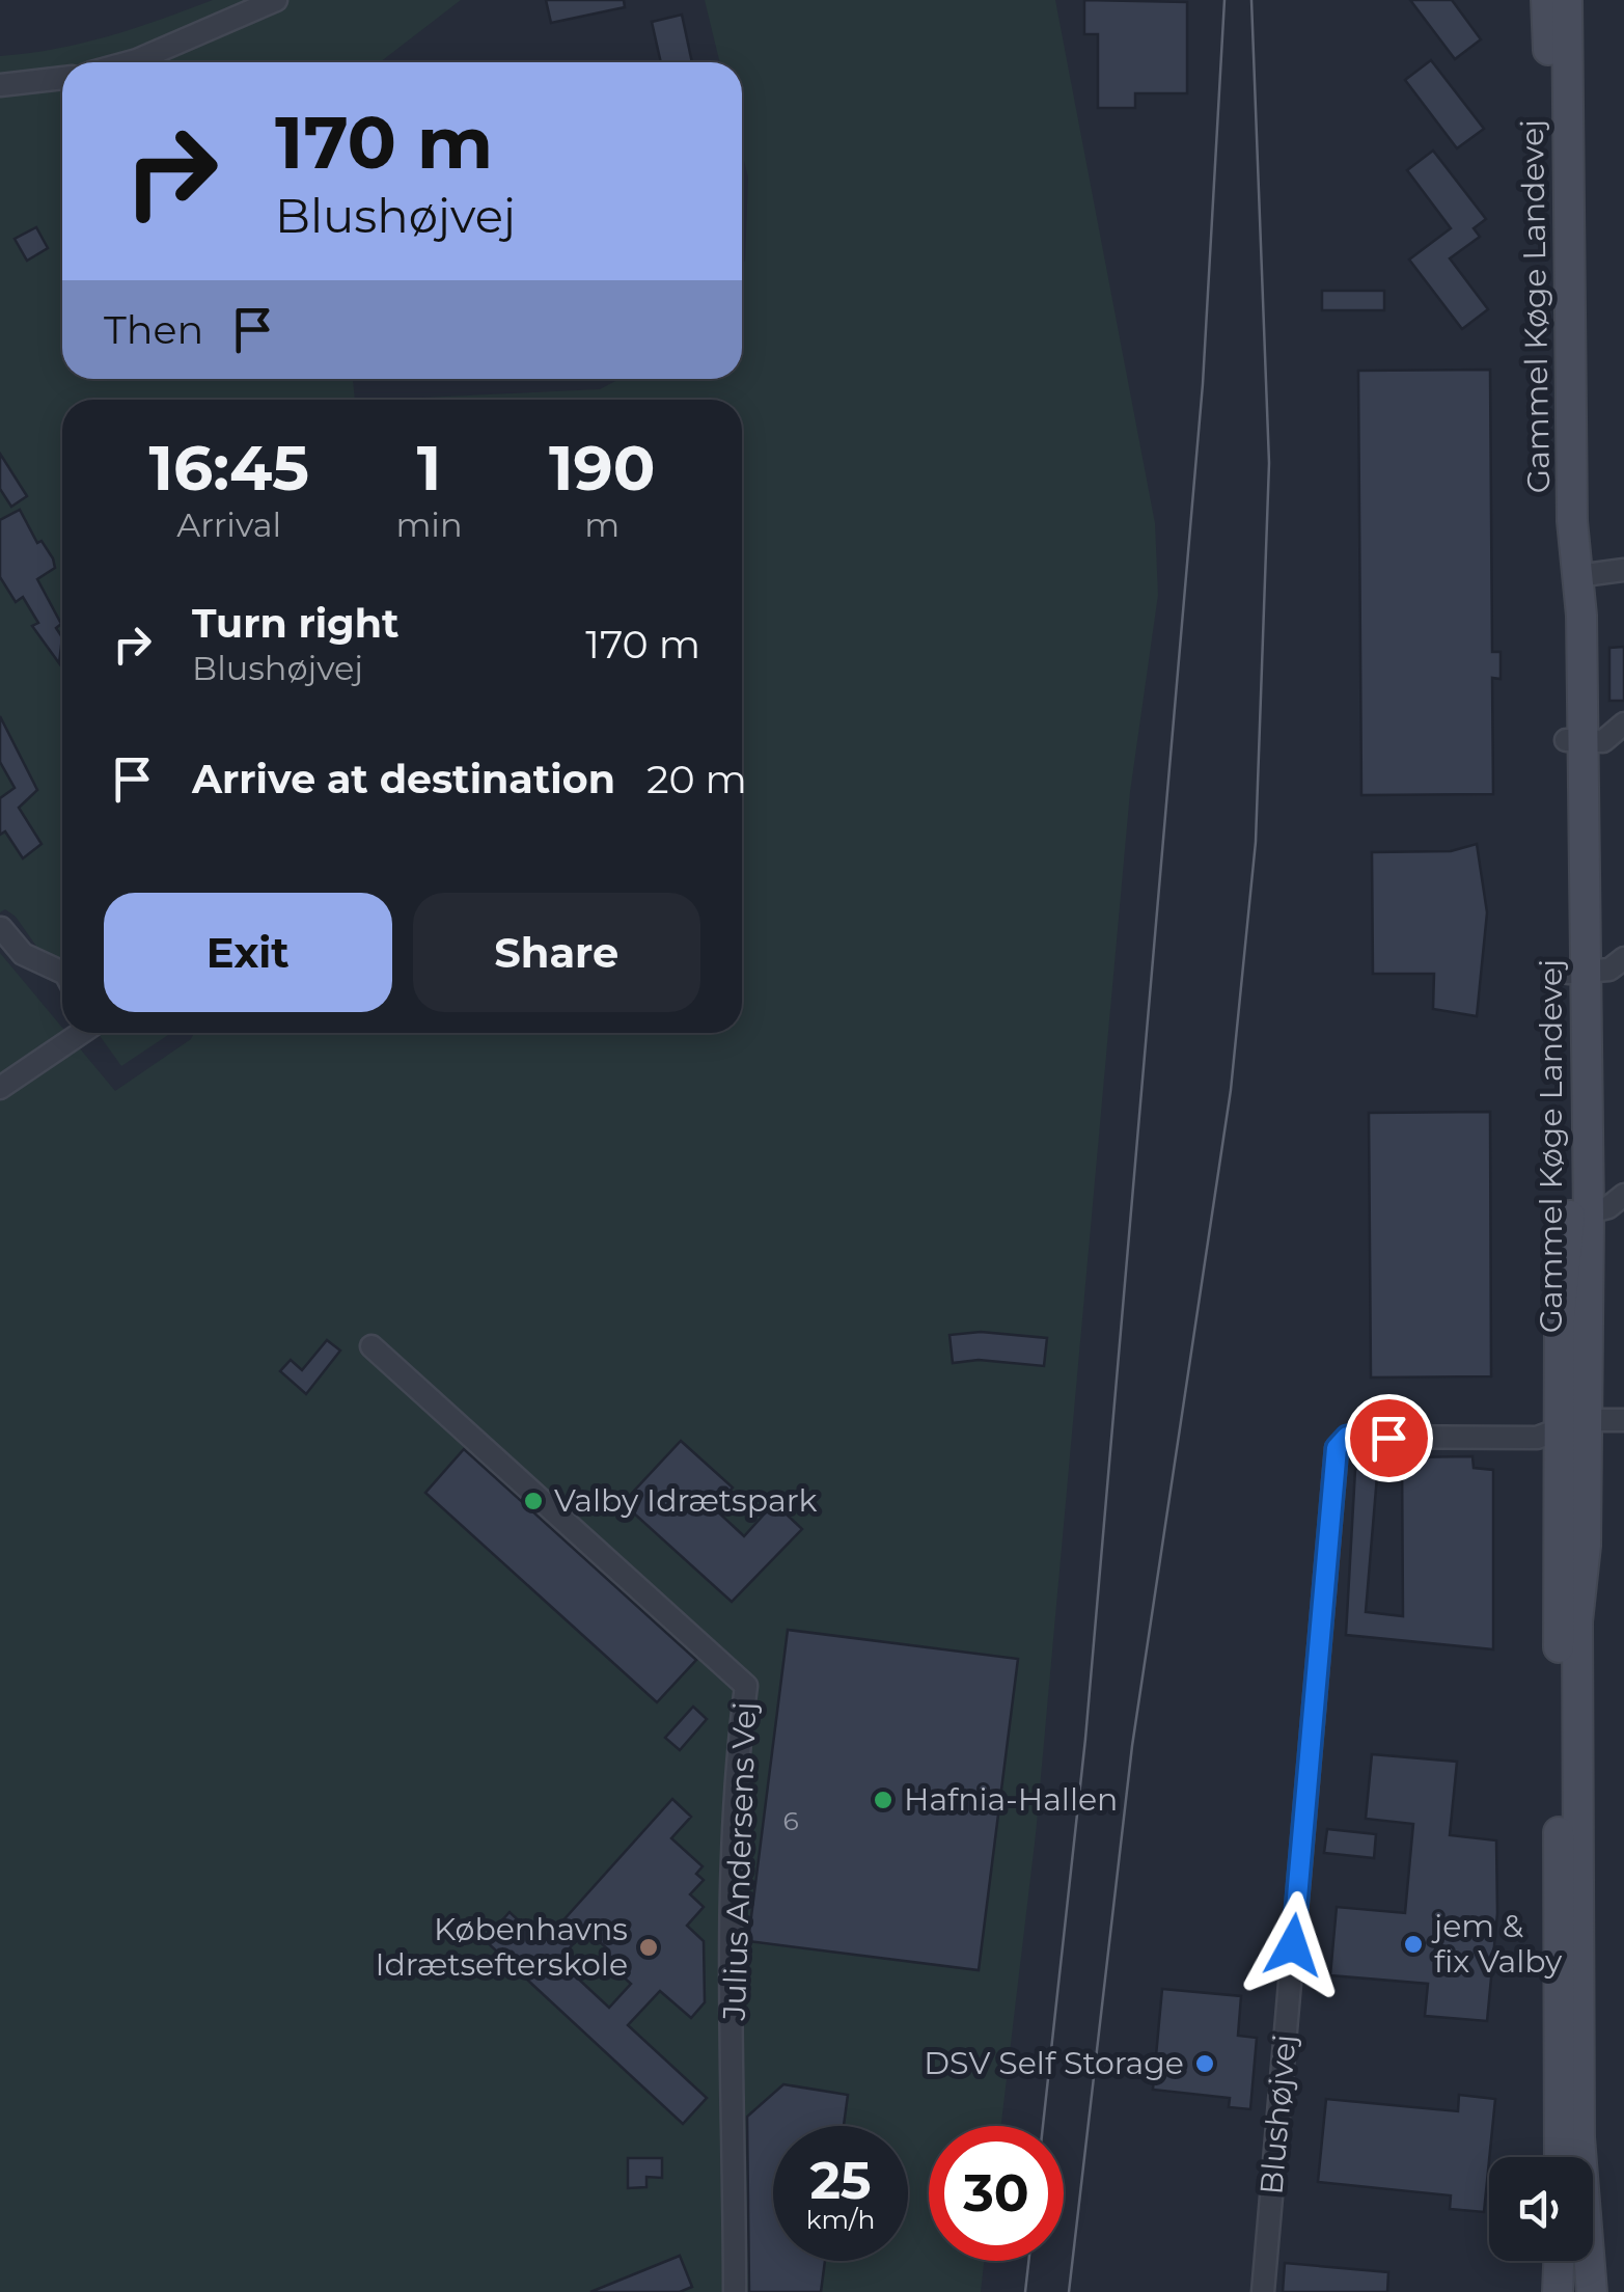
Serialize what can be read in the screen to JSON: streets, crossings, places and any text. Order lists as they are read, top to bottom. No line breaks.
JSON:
{"streets":{"main road":["Gammel Køge Landevej"],"street":["Julius Andersens Vej","Blushøjvej"]},"crossings":[["Gammel Køge Landevej","Blushøjvej"]],"places":["Valby Idrætspark","Hafnia-Hallen","jem & fix Valby","Københavns Idrætsefterskole","DSV Self Storage"],"house_numbers":["6"],"page":{"turn":["170 m","Blushøjvej"],"then":"Then","eta":["16:45","Arrival","1","min","190","m"],"list":[{"name":"Turn right","note":"Blushøjvej","value":"170 m"},{"name":"Arrive at destination","value":"20 m"}],"buttons":["Exit","Share"],"speed":"25 km/h","limit":"30"}}
